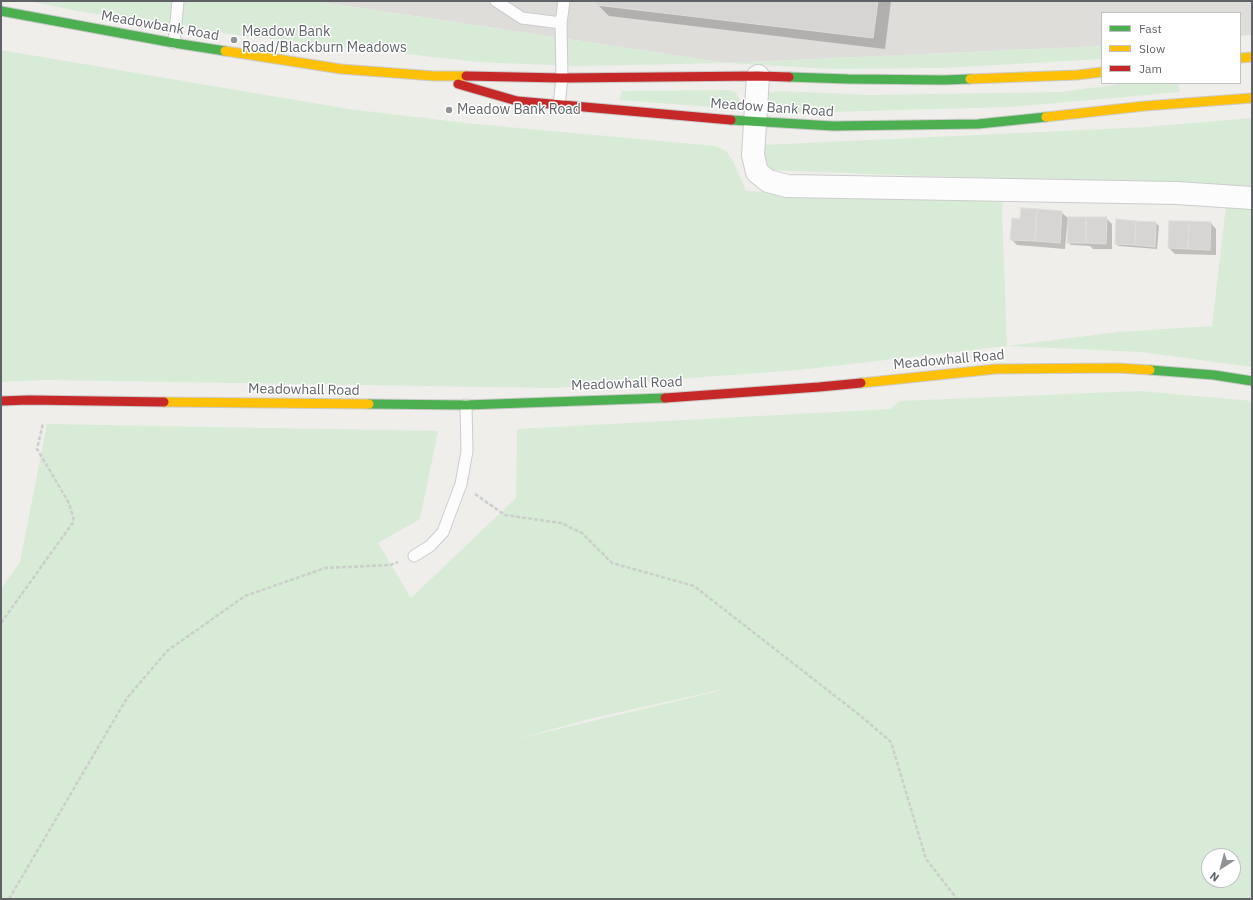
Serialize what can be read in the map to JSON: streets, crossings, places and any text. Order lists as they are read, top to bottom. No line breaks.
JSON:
{"streets":{"main road":["Meadowbank Road","Meadow Bank Road","Meadowhall Road"]},"crossings":[["Meadowbank Road","Meadow Bank Road"]],"places":["Meadow Bank Road/Blackburn Meadows","Meadow Bank Road"],"legend":["Fast","Slow","Jam"],"north":"bottom left"}
